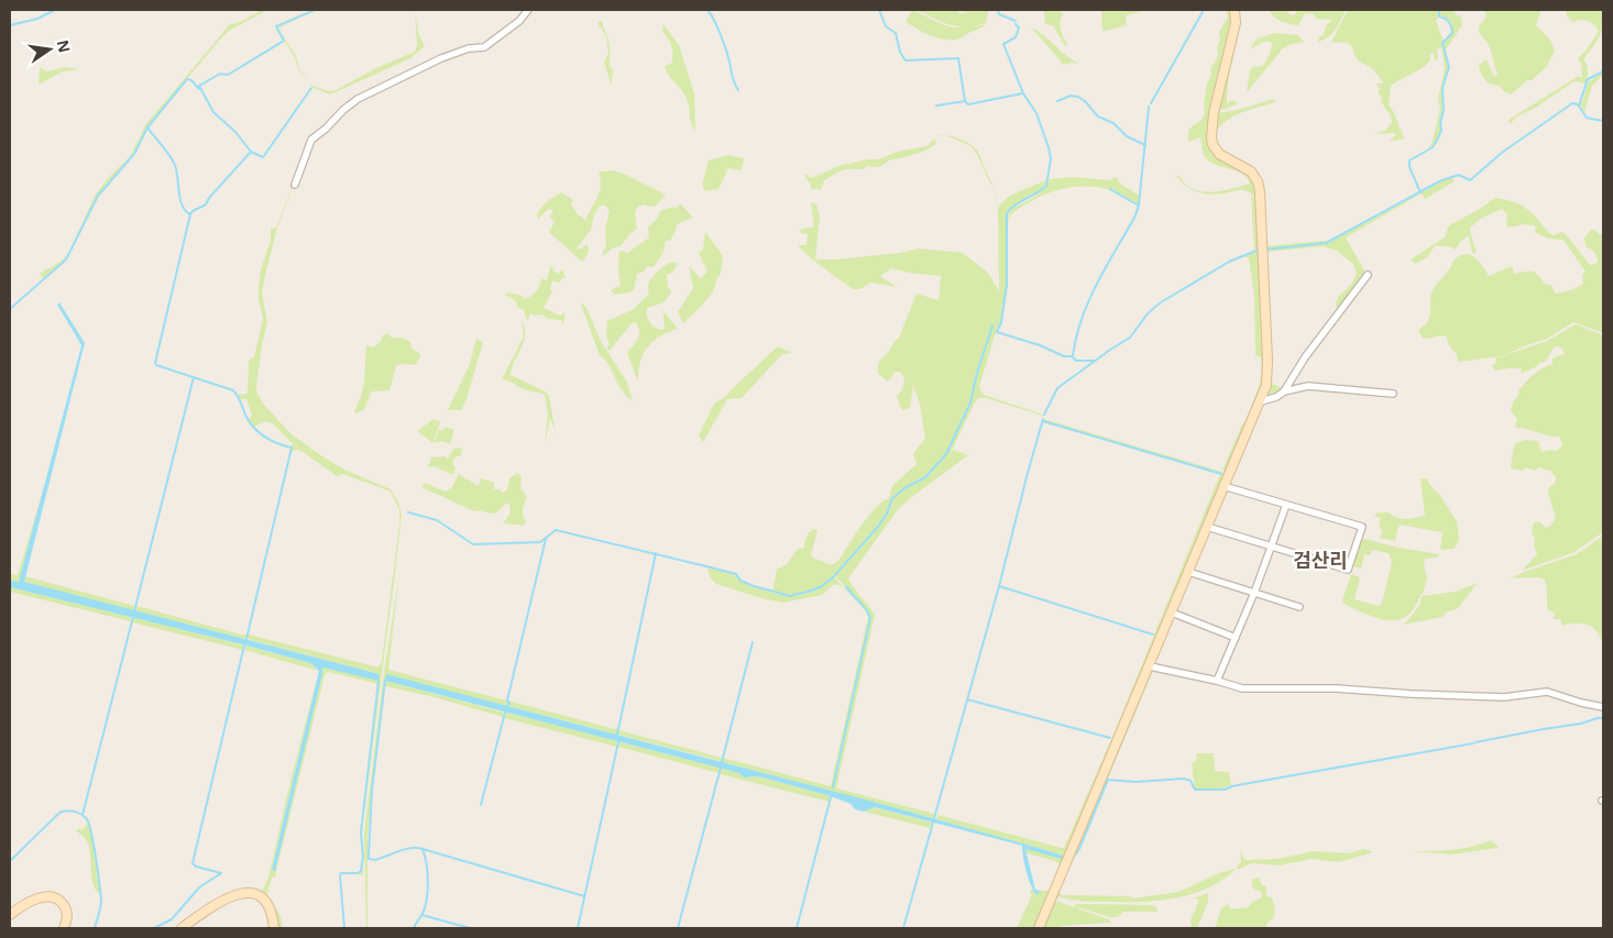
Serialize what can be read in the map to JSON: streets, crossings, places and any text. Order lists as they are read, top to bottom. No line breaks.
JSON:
{"districts":["검산리"],"north":"right"}
